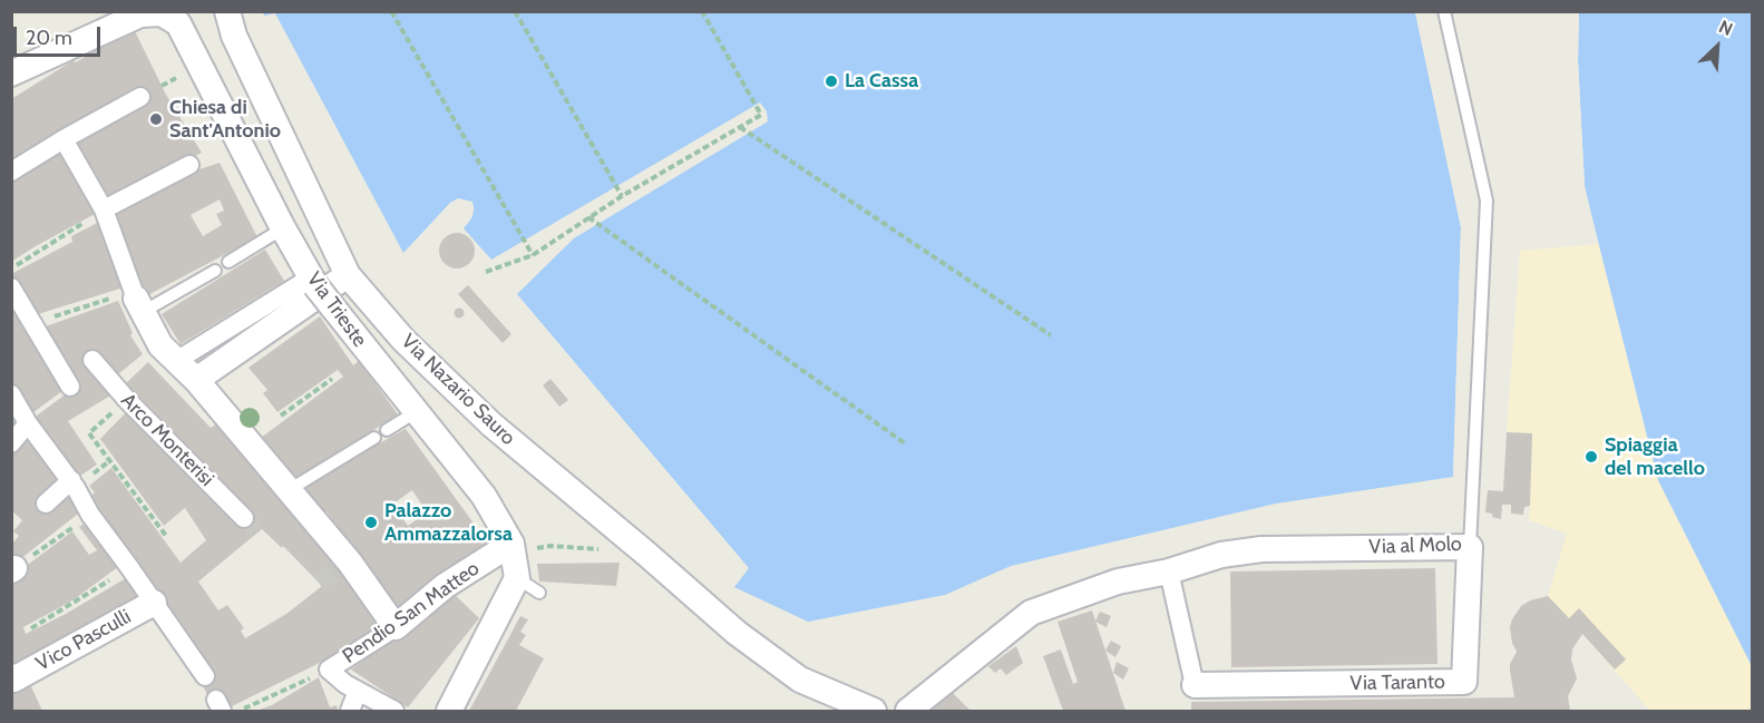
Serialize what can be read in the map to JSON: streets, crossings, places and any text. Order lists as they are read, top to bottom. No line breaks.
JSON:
{"streets":{"street":["Via Trieste","Via Nazario Sauro","Arco Monterisi","Via al Molo","Pendio San Matteo","Vico Pasculli","Via Taranto"]},"crossings":[["Via Trieste","Pendio San Matteo"],["Via al Molo","Via Taranto"]],"places":["La Cassa","Chiesa di Sant'Antonio","Spiaggia del macello","Palazzo Ammazzalorsa"],"scale_bar":"20 m","north":"top right"}
